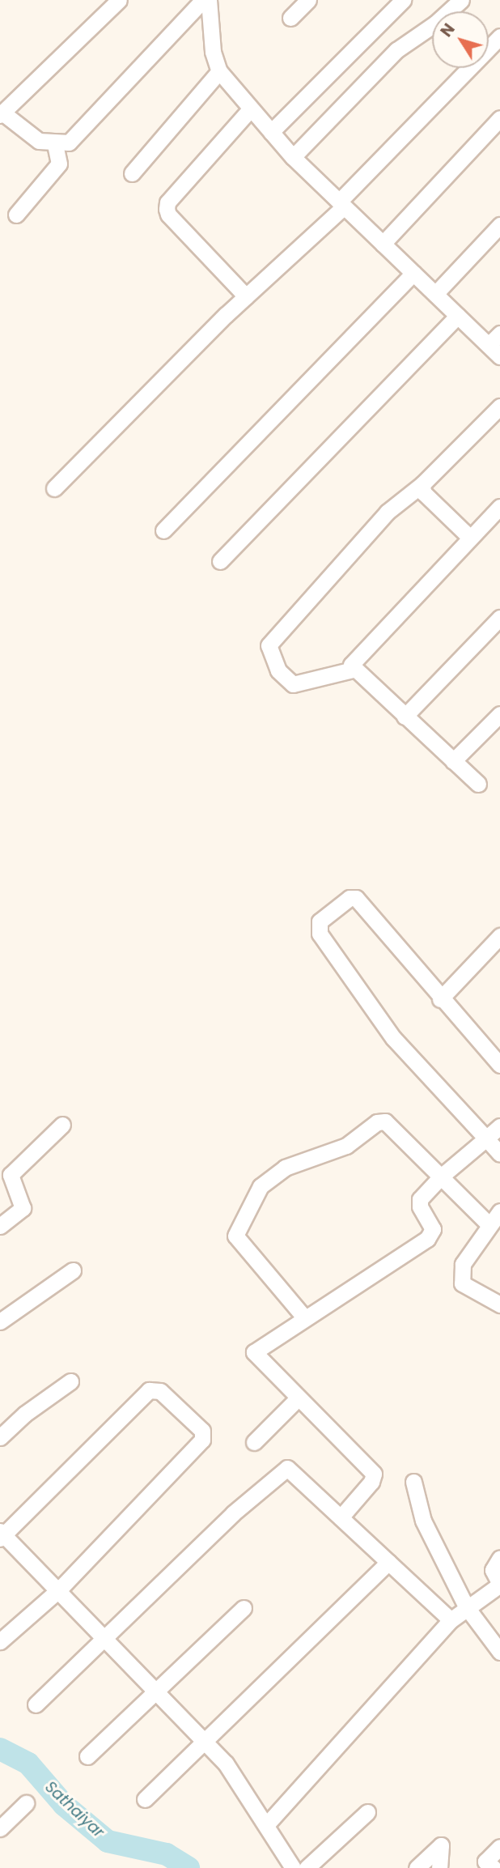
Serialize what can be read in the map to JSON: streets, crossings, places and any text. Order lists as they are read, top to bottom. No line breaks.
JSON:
{"water":["Sathaiyar"],"north":"top left"}
